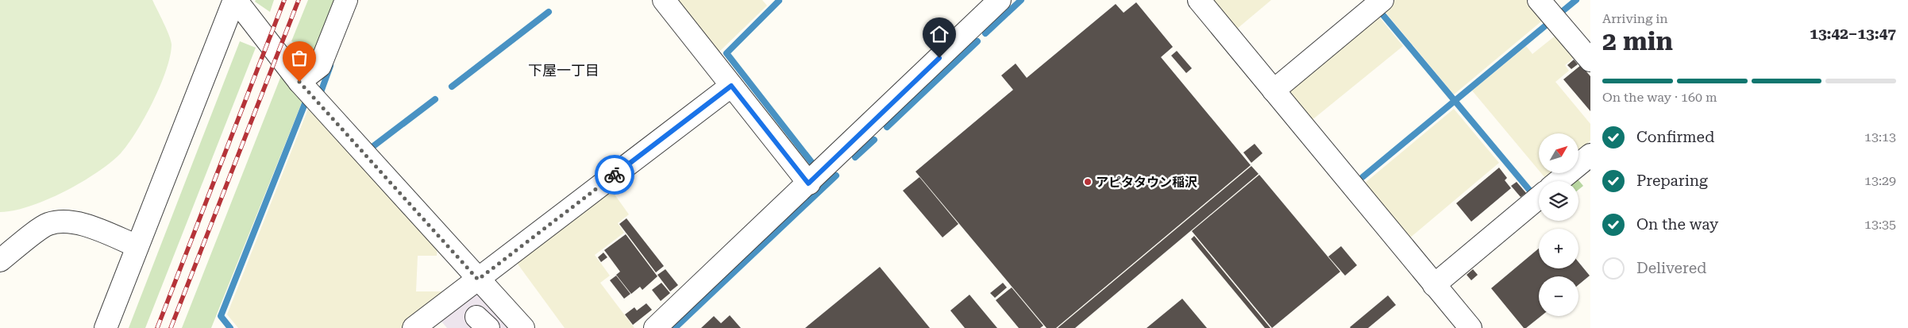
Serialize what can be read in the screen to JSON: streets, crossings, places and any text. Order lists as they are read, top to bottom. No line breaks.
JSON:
{"districts":["下屋一丁目"],"places":["アピタタウン稲沢"],"north":"top right","page":{"heading":["2 min","Arriving in","13:42–13:47"],"bar":"On the way · 160 m","list":[["Confirmed","13:13"],["Preparing","13:29"],["On the way","13:35"],"Delivered"],"map_buttons":["+","−"]}}
